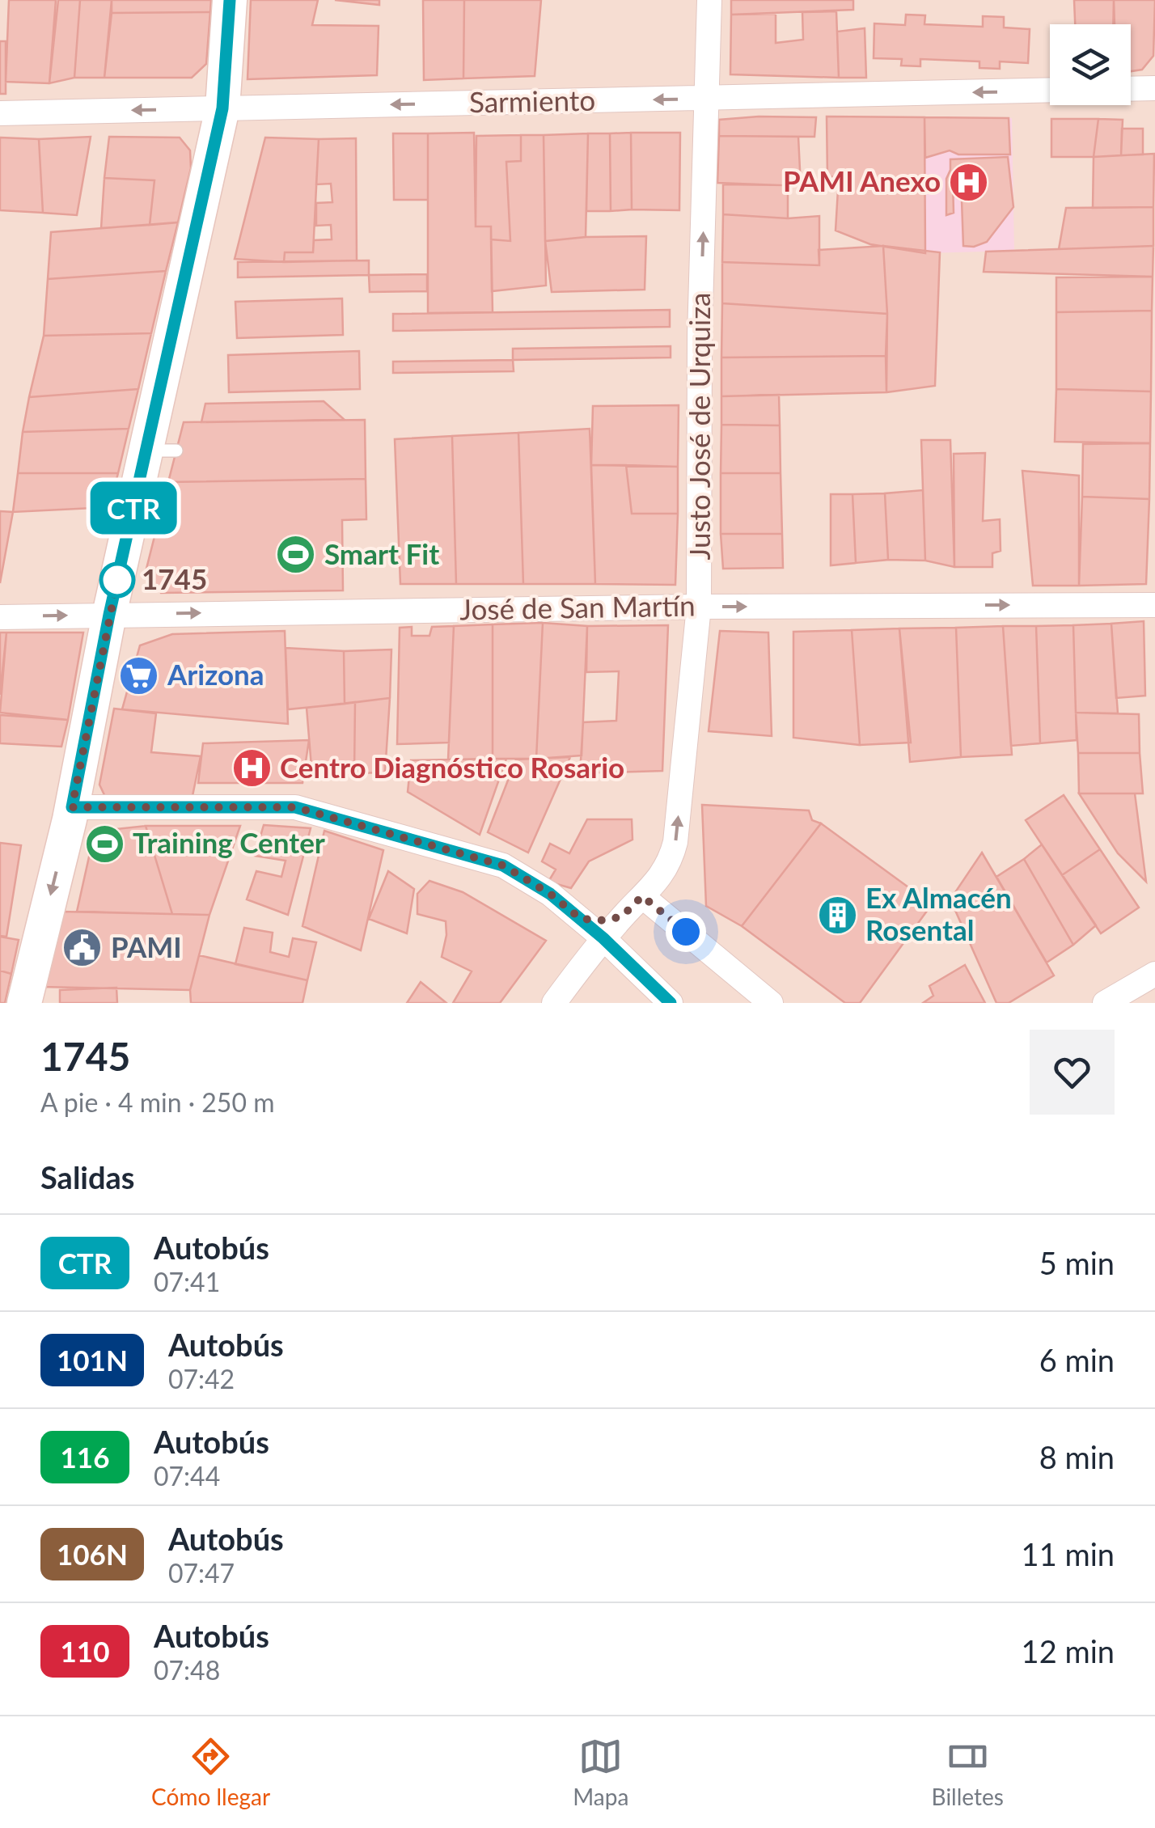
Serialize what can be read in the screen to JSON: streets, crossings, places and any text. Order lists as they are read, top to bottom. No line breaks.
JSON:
{"streets":{"street":["Sarmiento","Justo José de Urquiza","José de San Martín"]},"crossings":[["Sarmiento","Justo José de Urquiza"],["Justo José de Urquiza","José de San Martín"]],"one_way":["Sarmiento","Justo José de Urquiza","José de San Martín"],"places":{"hospital":["PAMI Anexo","Centro Diagnóstico Rosario"],"sports":["Smart Fit","Training Center"],"other":["1745"],"supermarket":["Arizona"],"building":["Ex Almacén Rosental"],"public building":["PAMI"]},"lines":["bus line CTR"],"page":{"on_map":"CTR","heading":[["1745","A pie · 4 min · 250 m"],"Salidas"],"list":[{"mark":"CTR","name":"Autobús","note":"07:41","value":"5 min"},{"mark":"101N","name":"Autobús","note":"07:42","value":"6 min"},{"mark":"116","name":"Autobús","note":"07:44","value":"8 min"},{"mark":"106N","name":"Autobús","note":"07:47","value":"11 min"},{"mark":"110","name":"Autobús","note":"07:48","value":"12 min"}],"tabs":["Cómo llegar","Mapa","Billetes"]}}
